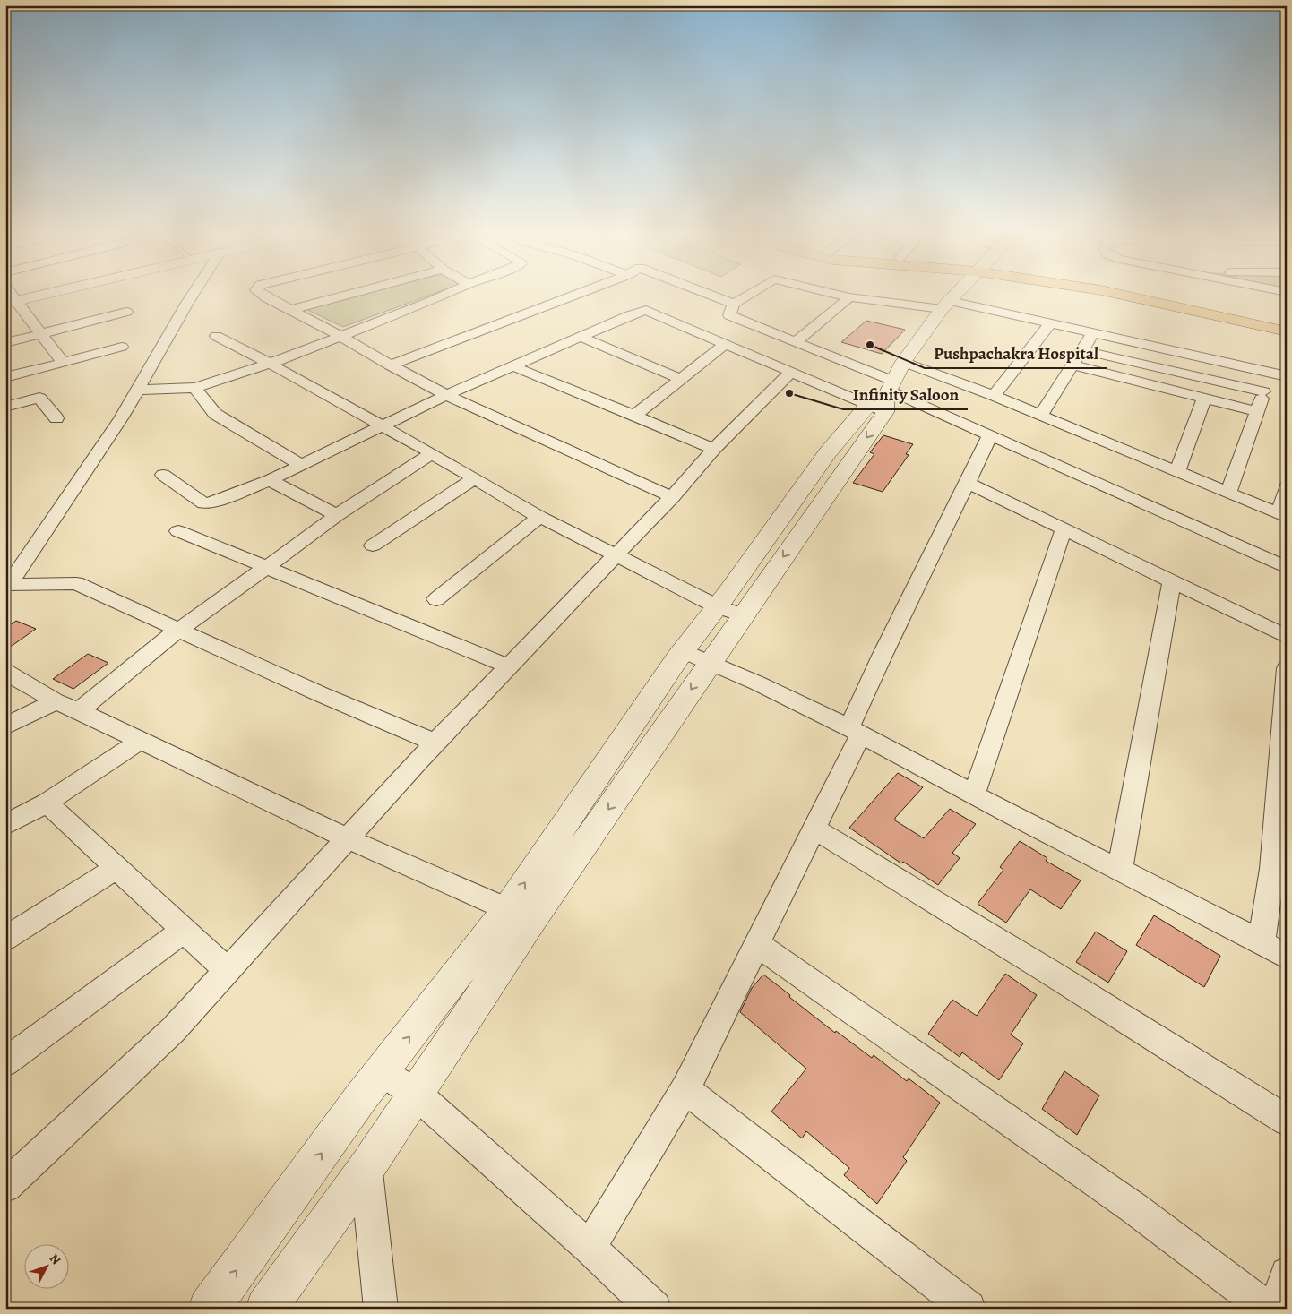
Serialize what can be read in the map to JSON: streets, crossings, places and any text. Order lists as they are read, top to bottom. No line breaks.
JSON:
{"places":["Pushpachakra Hospital","Infinity Saloon"],"north":"top right"}
